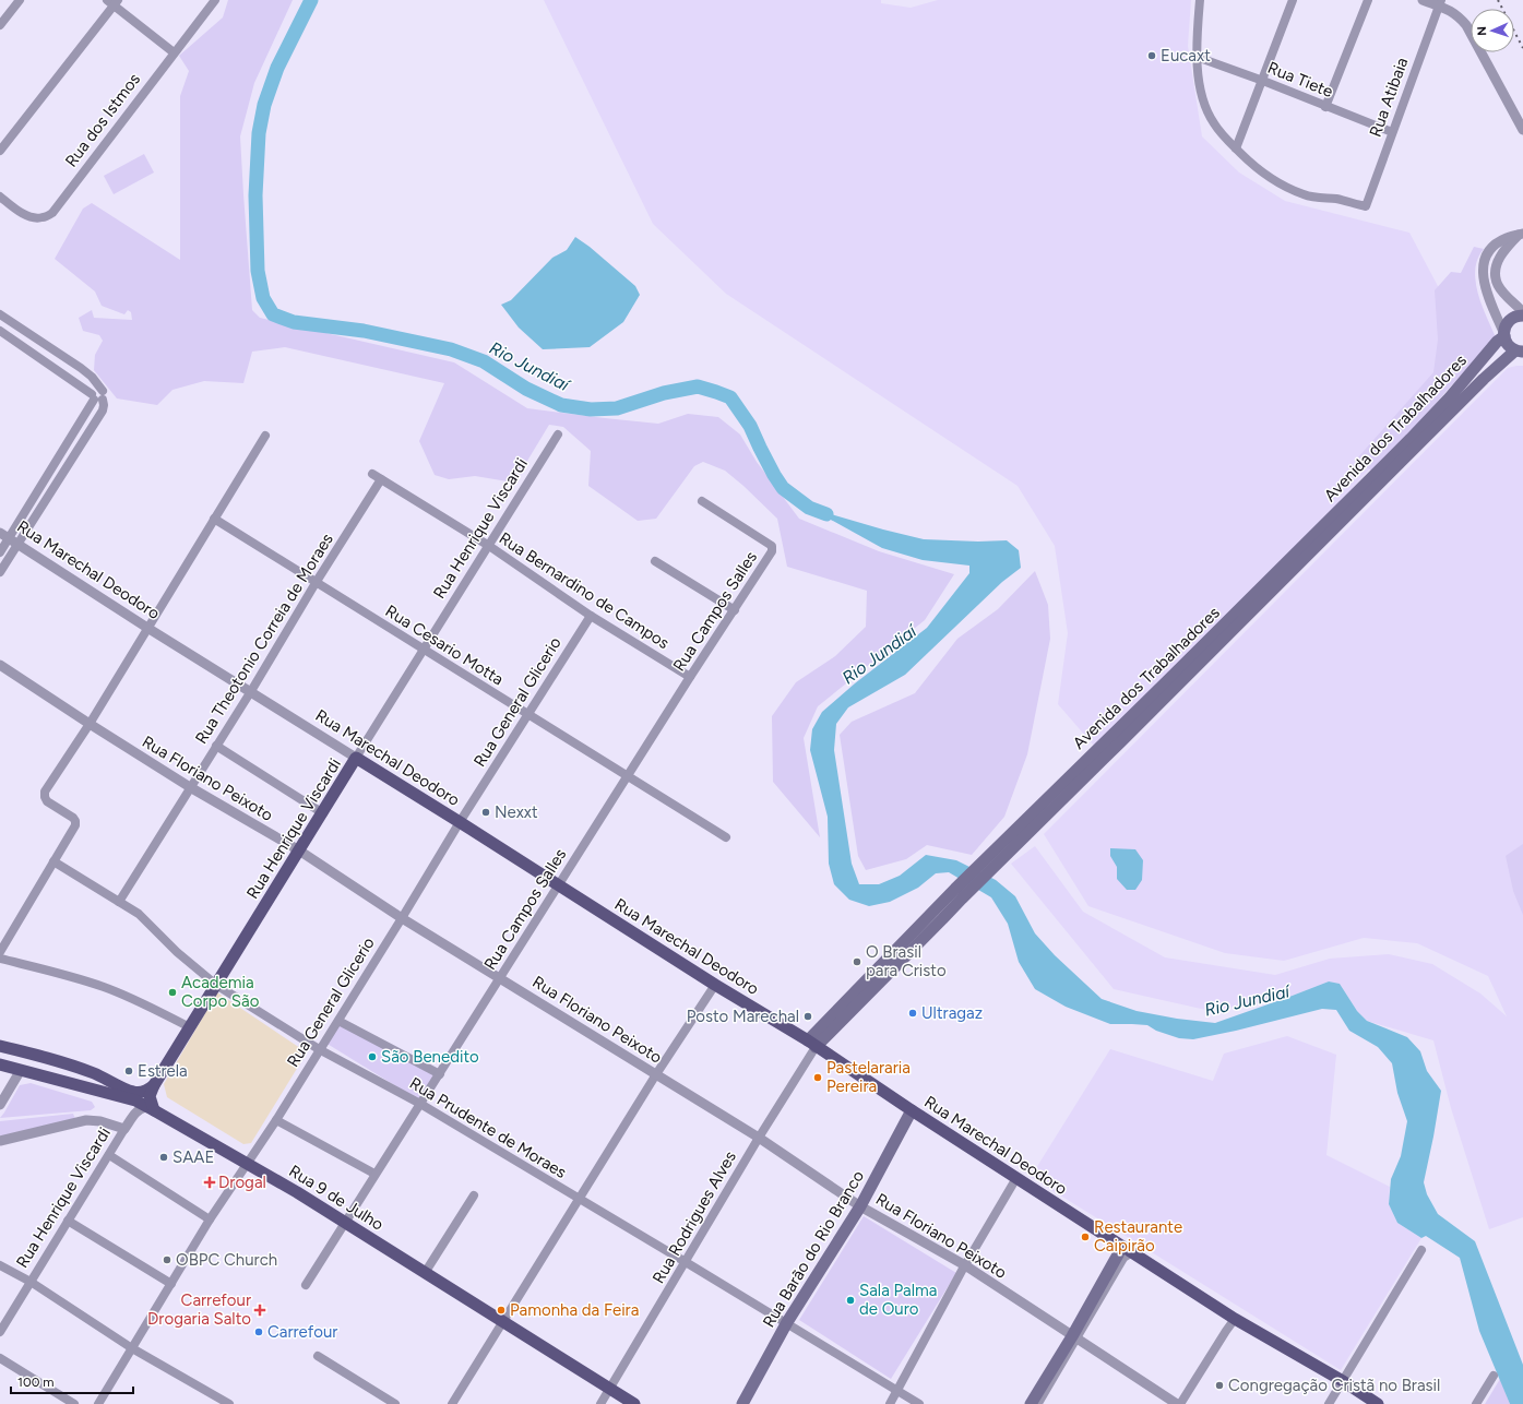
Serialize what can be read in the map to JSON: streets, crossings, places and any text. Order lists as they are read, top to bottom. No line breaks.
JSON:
{"streets":{"main road":["Avenida dos Trabalhadores","Rua Henrique Viscardi","Rua Marechal Deodoro","Rua 9 de Julho","Rua Barão do Rio Branco"],"street":["Rua Tiete","Rua Atibaia","Rua dos Istmos","Rua Bernardino de Campos","Rua Campos Salles","Rua Theotonio Correia de Moraes","Rua Cesario Motta","Rua General Glicerio","Rua Floriano Peixoto","Rua Prudente de Moraes","Rua Rodrigues Alves"]},"crossings":[["Rua Tiete","Rua Atibaia"],["Avenida dos Trabalhadores","Rua Marechal Deodoro"],["Avenida dos Trabalhadores","Rua Rodrigues Alves"],["Rua Henrique Viscardi","Rua Marechal Deodoro"],["Rua Henrique Viscardi","Rua Bernardino de Campos"],["Rua Henrique Viscardi","Rua Cesario Motta"],["Rua Henrique Viscardi","Rua Floriano Peixoto"],["Rua Henrique Viscardi","Rua Prudente de Moraes"],["Rua Henrique Viscardi","Rua 9 de Julho"],["Rua Marechal Deodoro","Rua Campos Salles"],["Rua Marechal Deodoro","Rua Theotonio Correia de Moraes"],["Rua Marechal Deodoro","Rua General Glicerio"],["Rua Marechal Deodoro","Rua Rodrigues Alves"],["Rua Marechal Deodoro","Rua Barão do Rio Branco"],["Rua Bernardino de Campos","Rua Campos Salles"],["Rua Bernardino de Campos","Rua Theotonio Correia de Moraes"],["Rua Bernardino de Campos","Rua General Glicerio"],["Rua Campos Salles","Rua Cesario Motta"],["Rua Campos Salles","Rua Floriano Peixoto"],["Rua Campos Salles","Rua Prudente de Moraes"],["Rua Campos Salles","Rua 9 de Julho"],["Rua Theotonio Correia de Moraes","Rua Cesario Motta"],["Rua Theotonio Correia de Moraes","Rua Floriano Peixoto"],["Rua Theotonio Correia de Moraes","Rua Prudente de Moraes"],["Rua Cesario Motta","Rua General Glicerio"],["Rua General Glicerio","Rua Floriano Peixoto"],["Rua General Glicerio","Rua Prudente de Moraes"],["Rua General Glicerio","Rua 9 de Julho"],["Rua Floriano Peixoto","Rua Rodrigues Alves"],["Rua Floriano Peixoto","Rua Barão do Rio Branco"],["Rua Prudente de Moraes","Rua Rodrigues Alves"],["Rua Prudente de Moraes","Rua Barão do Rio Branco"],["Rua 9 de Julho","Rua Rodrigues Alves"]],"water":["Rio Jundiaí"],"places":{"other":["Eucaxt","Nexxt","O Brasil para Cristo","Academia Corpo São","Ultragaz","Posto Marechal","São Benedito","Estrela","Pastelararia Pereira","SAAE","Restaurante Caipirão","OBPC Church","Sala Palma de Ouro","Pamonha da Feira","Carrefour","Congregação Cristã no Brasil"],"health":["Drogal","Carrefour Drogaria Salto"]},"scale_bar":"100 m","north":"left"}
